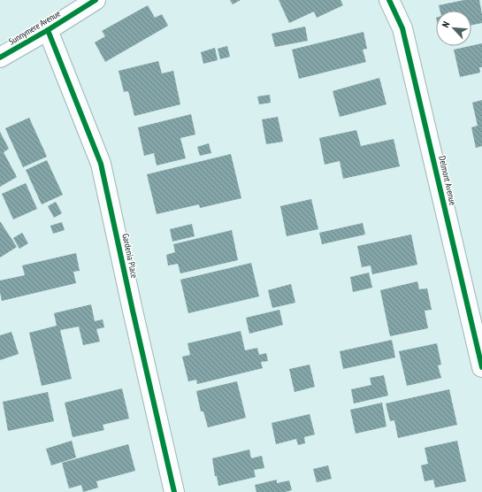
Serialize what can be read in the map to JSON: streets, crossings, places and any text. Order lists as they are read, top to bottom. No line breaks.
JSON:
{"streets":{"street":["Sunnymere Avenue","Delmont Avenue","Gardenia Place"]},"crossings":[["Sunnymere Avenue","Gardenia Place"]],"north":"top left"}
